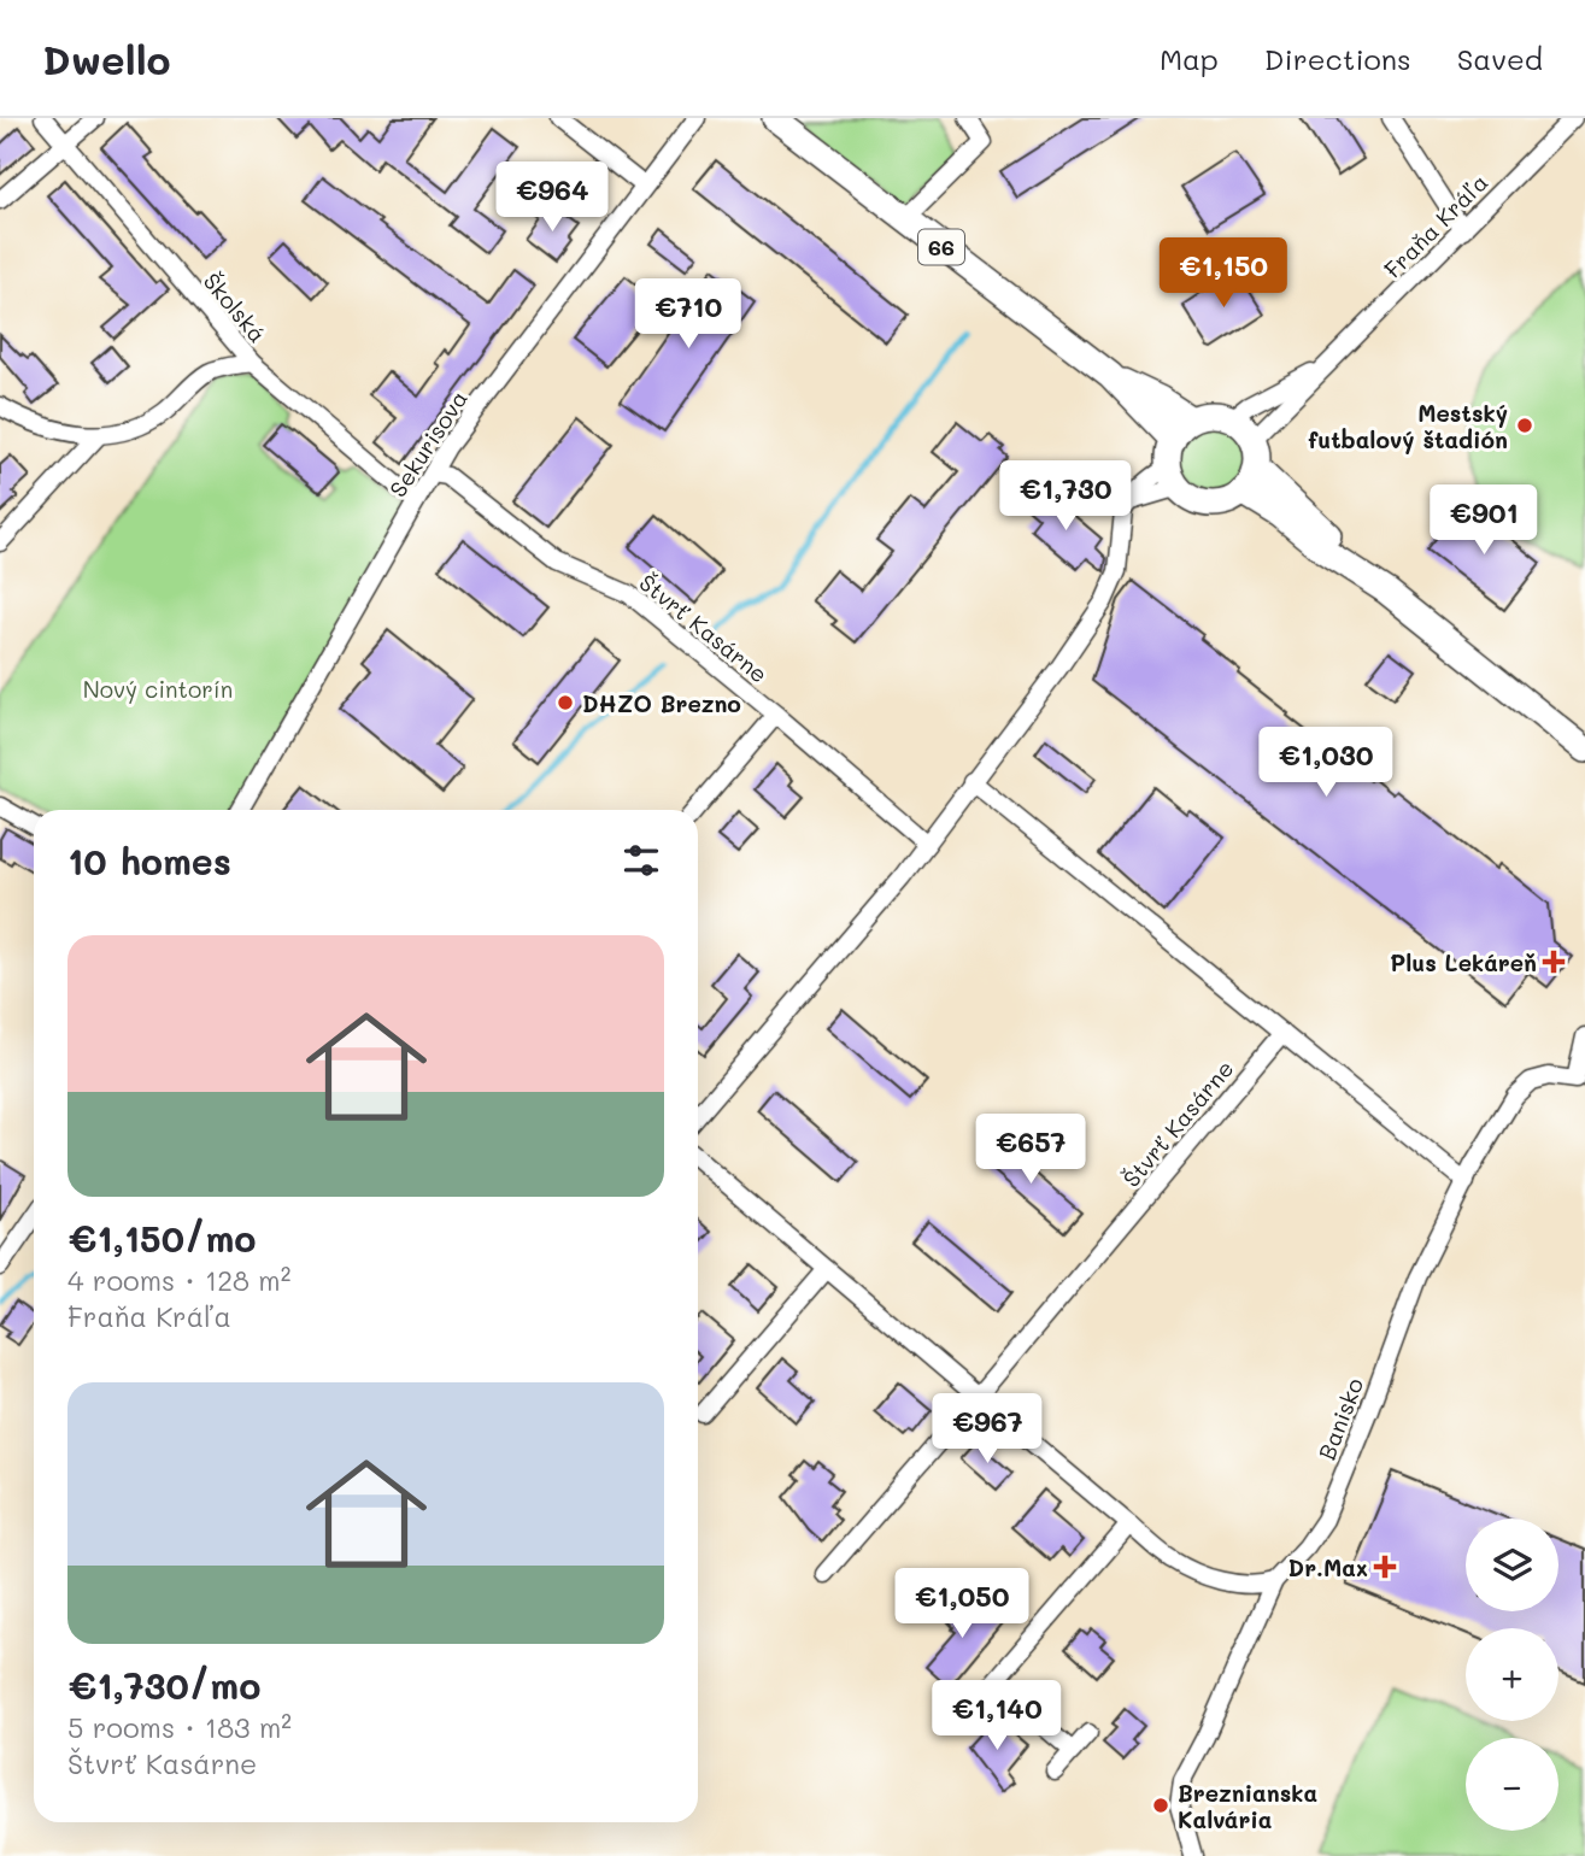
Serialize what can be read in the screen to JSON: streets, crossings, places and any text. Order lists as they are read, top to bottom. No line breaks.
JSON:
{"streets":{"main road":["66"],"street":["Fraňa Kráľa","Školská","Sekurisova","Štvrť Kasárne","Banisko"]},"crossings":[["Fraňa Kráľa","66"],["Školská","Sekurisova"],["Sekurisova","Štvrť Kasárne"]],"parks":["Nový cintorín"],"places":{"other":["Mestský futbalový štadión","DHZO Brezno","Breznianska Kalvária"],"health":["Plus Lekáreň","Dr.Max"]},"page":{"header":"Dwello","nav":["Map","Directions","Saved"],"price":["€964","€1,150","€710","€1,730","€901","€1,030","€657","€967","€1,050","€1,140"],"heading":"10 homes","list":[{"name":"€1,150/mo","note":"4 rooms · 128 m² · Fraňa Kráľa"},{"name":"€1,730/mo","note":"5 rooms · 183 m² · Štvrť Kasárne"}],"map_buttons":["+","−"]}}
